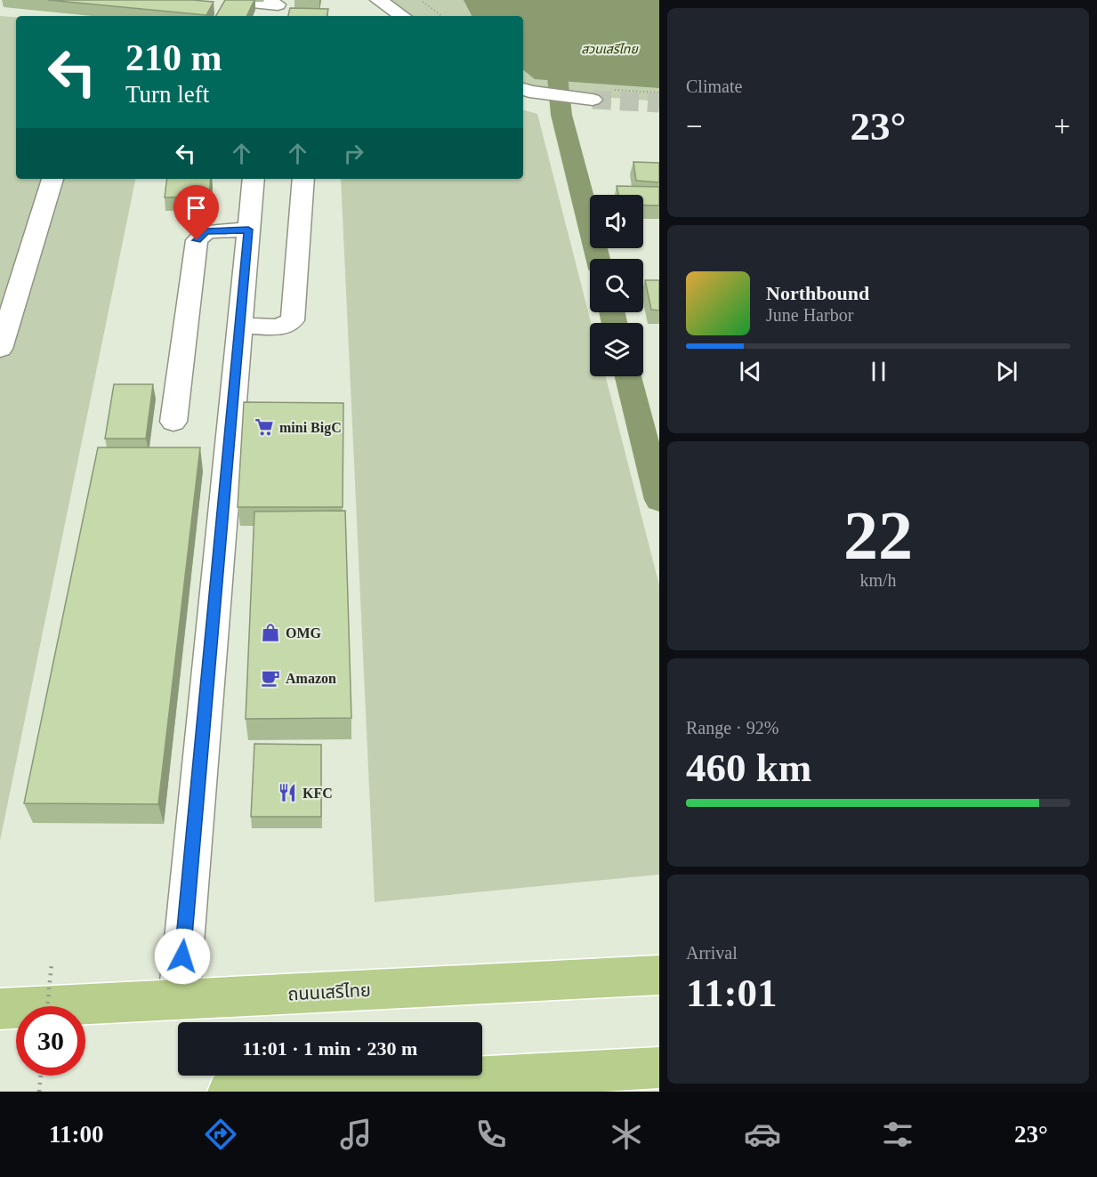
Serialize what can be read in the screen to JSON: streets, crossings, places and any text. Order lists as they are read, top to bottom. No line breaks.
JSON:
{"streets":{"main road":["ถนนเสรีไทย"]},"parks":["สวนเสรีไทย"],"places":{"supermarket":["mini BigC"],"shop":["OMG"],"cafe":["Amazon"],"restaurant":["KFC"]},"page":{"tile":["Climate",["22","km/h"],["Range · 92%","460 km"],["Arrival","11:01"]],"turn":["210 m","Turn left"],"heat":["−","23°","+"],"song":["Northbound","June Harbor"],"limit":"30","trip":"11:01 · 1 min · 230 m","tabs":["11:00","23°"]}}
